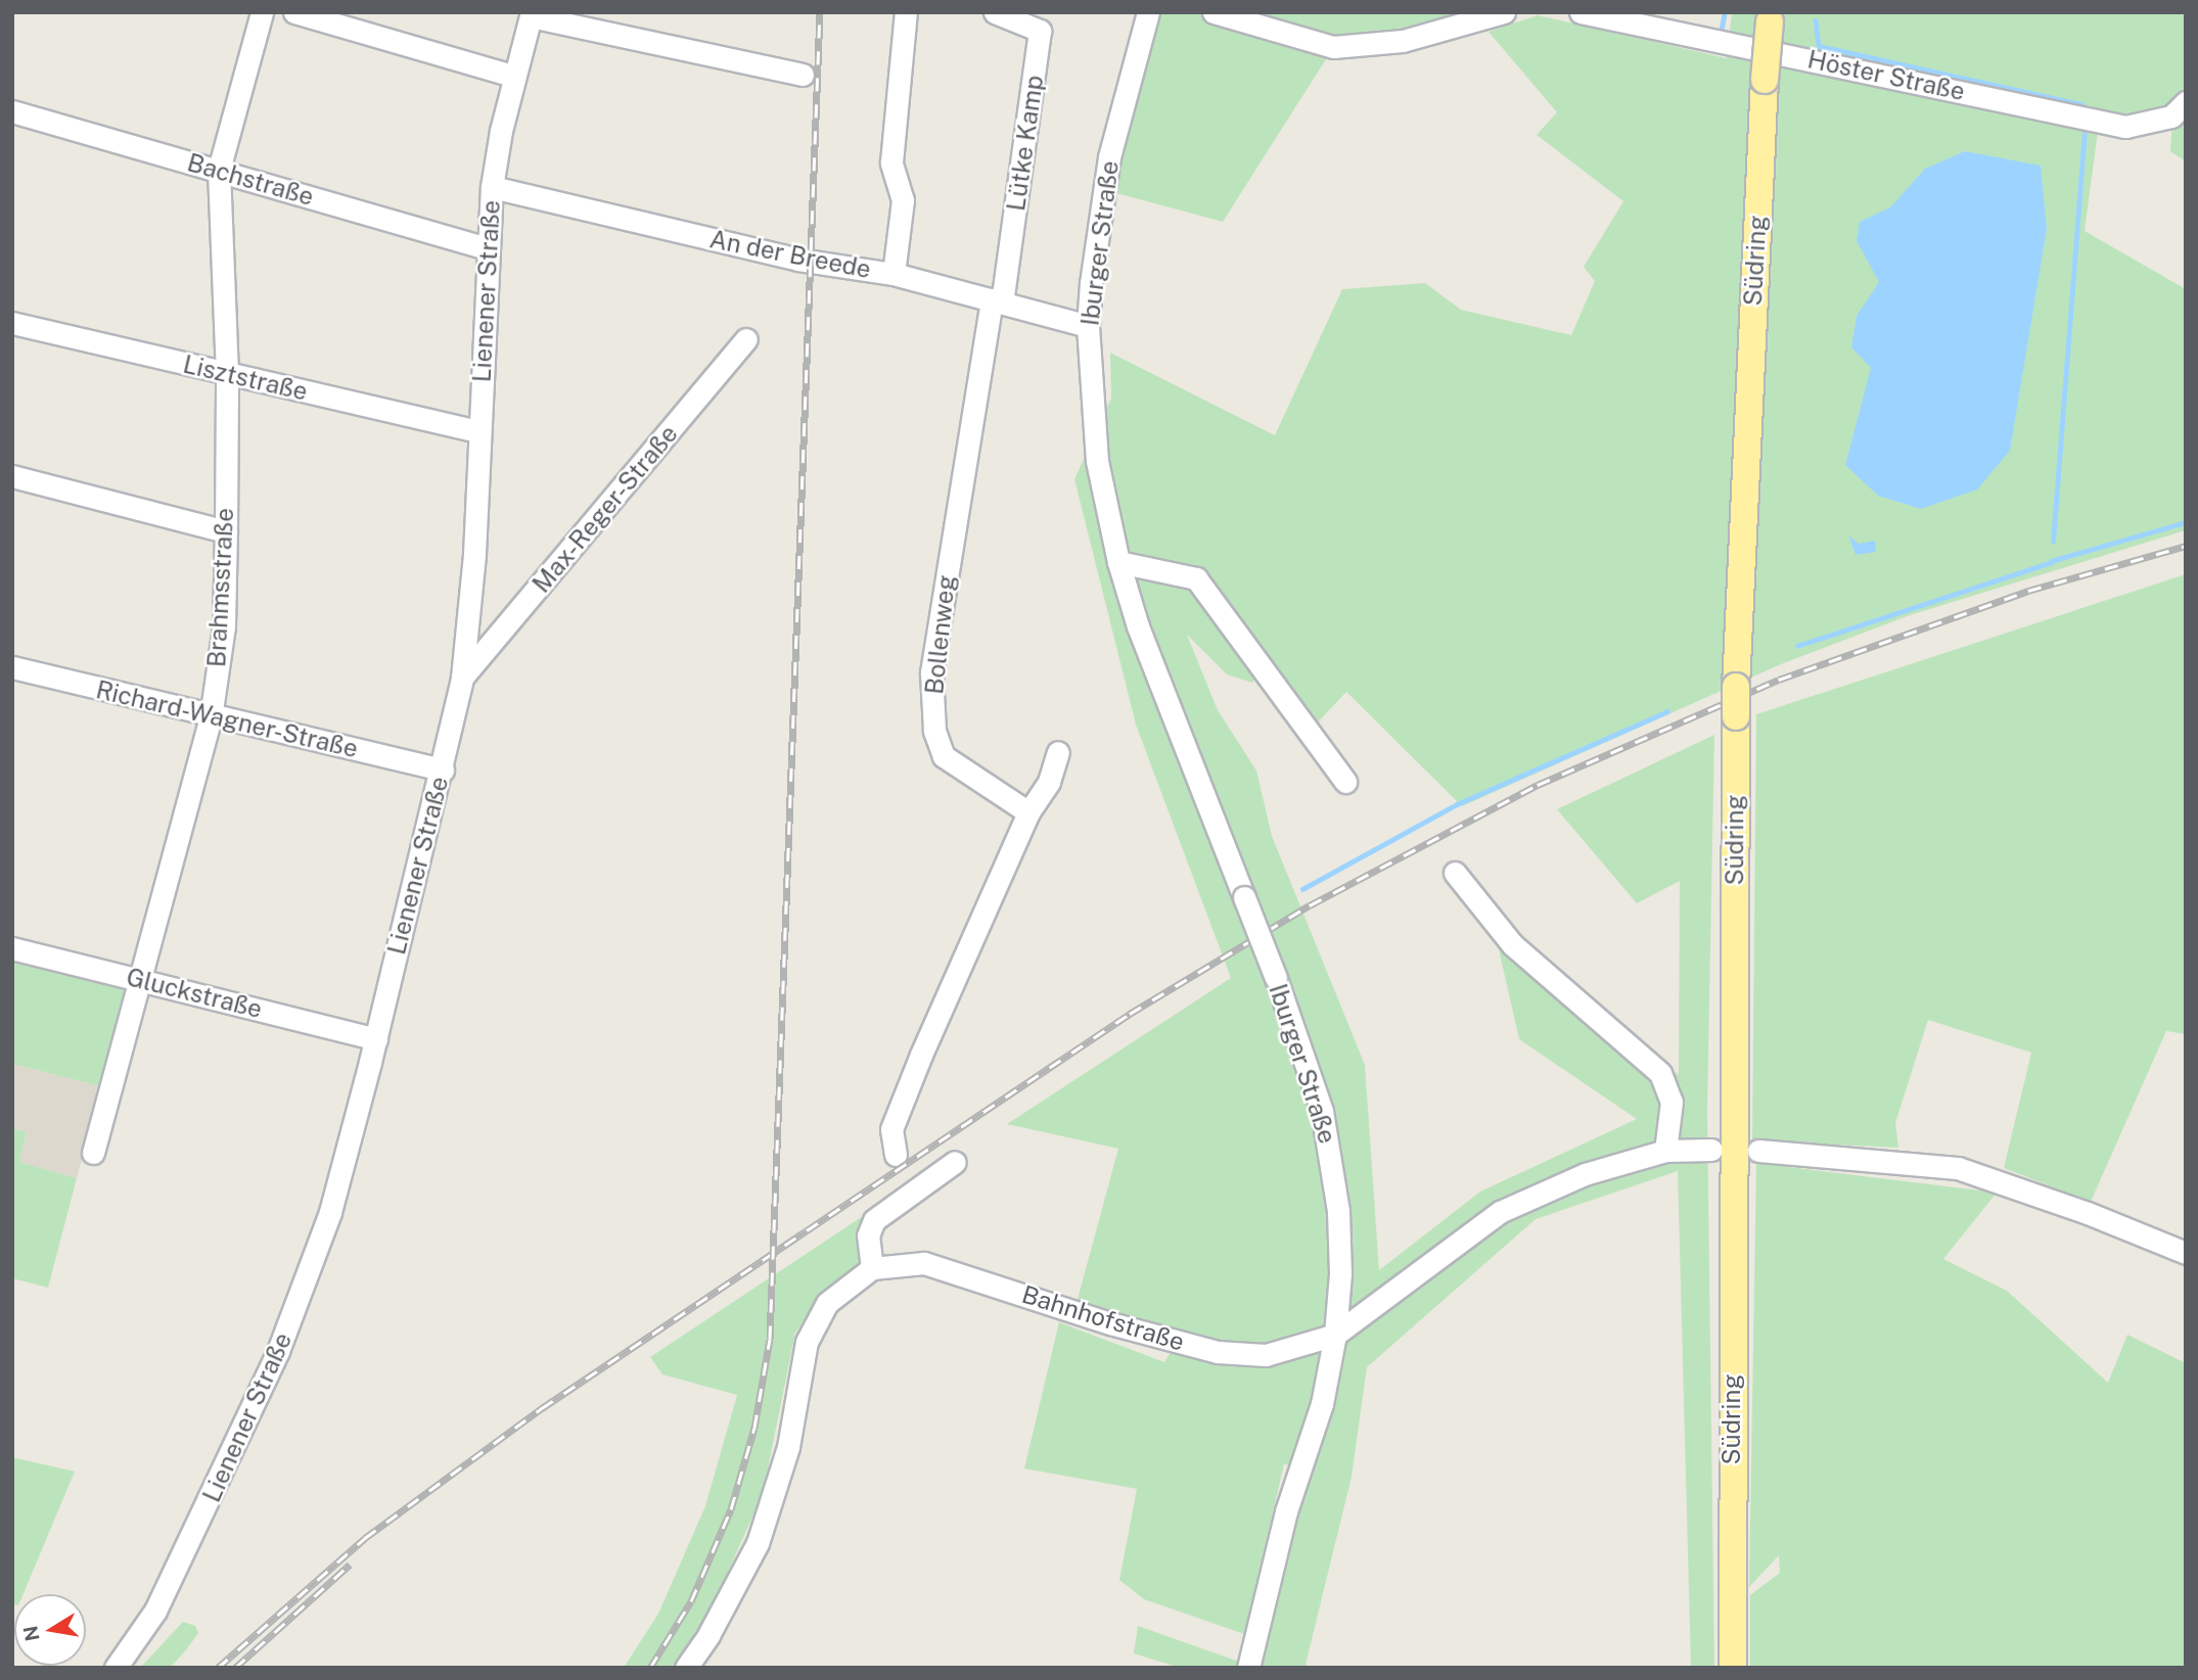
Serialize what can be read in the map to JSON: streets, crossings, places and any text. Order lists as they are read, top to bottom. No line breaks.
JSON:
{"streets":{"main road":["Südring"],"street":["Höster Straße","Lütke Kamp","Bachstraße","Iburger Straße","An der Breede","Lienener Straße","Lisztstraße","Max-Reger-Straße","Brahmsstraße","Bollenweg","Richard-Wagner-Straße","Gluckstraße","Bahnhofstraße"]},"crossings":[["Lütke Kamp","An der Breede"],["Lütke Kamp","Bollenweg"],["Bachstraße","Lienener Straße"],["Bachstraße","Brahmsstraße"],["Iburger Straße","An der Breede"],["Iburger Straße","Bahnhofstraße"],["An der Breede","Lienener Straße"],["An der Breede","Bollenweg"],["Lienener Straße","Lisztstraße"],["Lienener Straße","Max-Reger-Straße"],["Lienener Straße","Richard-Wagner-Straße"],["Lienener Straße","Gluckstraße"],["Lisztstraße","Brahmsstraße"],["Brahmsstraße","Richard-Wagner-Straße"],["Brahmsstraße","Gluckstraße"]],"north":"left"}
